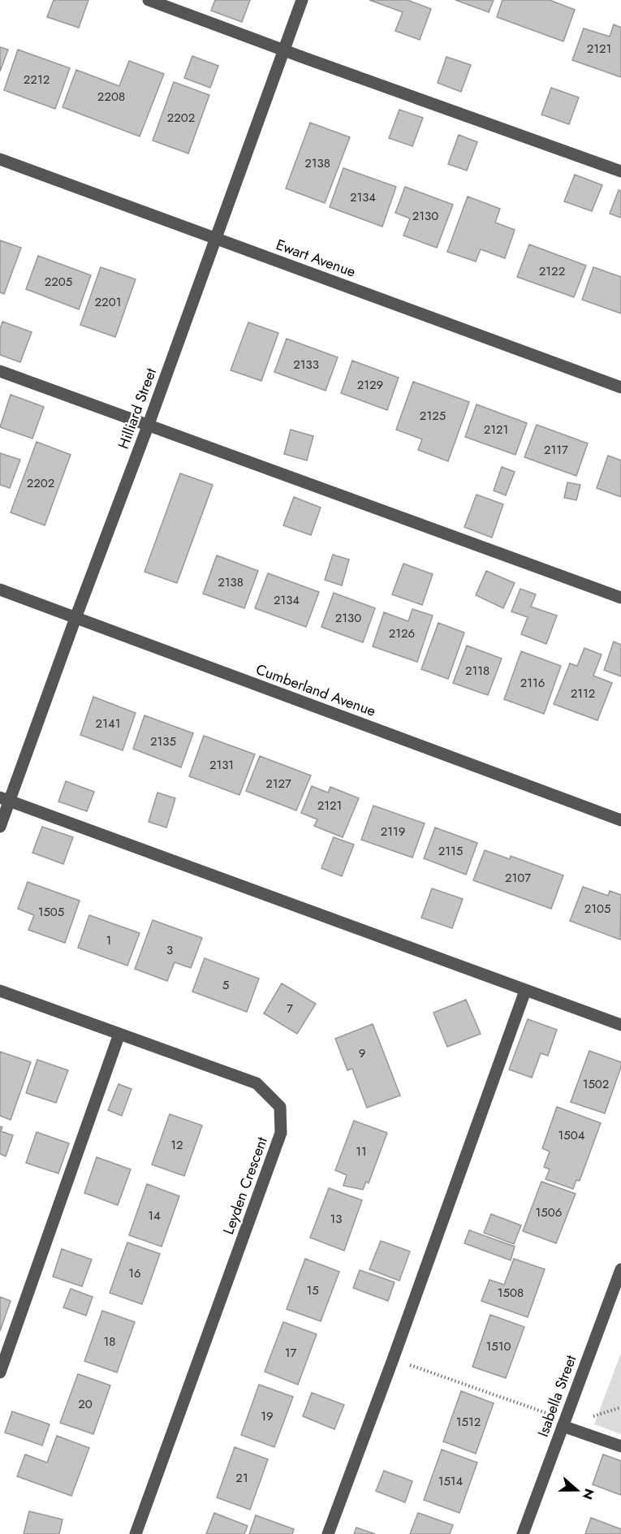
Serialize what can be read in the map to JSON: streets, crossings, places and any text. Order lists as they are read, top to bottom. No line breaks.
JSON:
{"streets":{"street":["Ewart Avenue","Hilliard Street","Cumberland Avenue","Leyden Crescent","Isabella Street"]},"crossings":[["Ewart Avenue","Hilliard Street"],["Hilliard Street","Cumberland Avenue"]],"house_numbers":["2121","2212","2208","2202","2138","2134","2130","2122","2205","2201","2133","2129","2125","2121","2117","2202","2138","2134","2130","2126","2118","2116","2112","2141","2135","2131","2127","2121","2119","2115","2107","2105","1505","1","3","5","7","9","1502","1504","12","11","1506","14","13","16","15","1508","18","1510","17","20","19","1512","21","1514"],"north":"right"}
